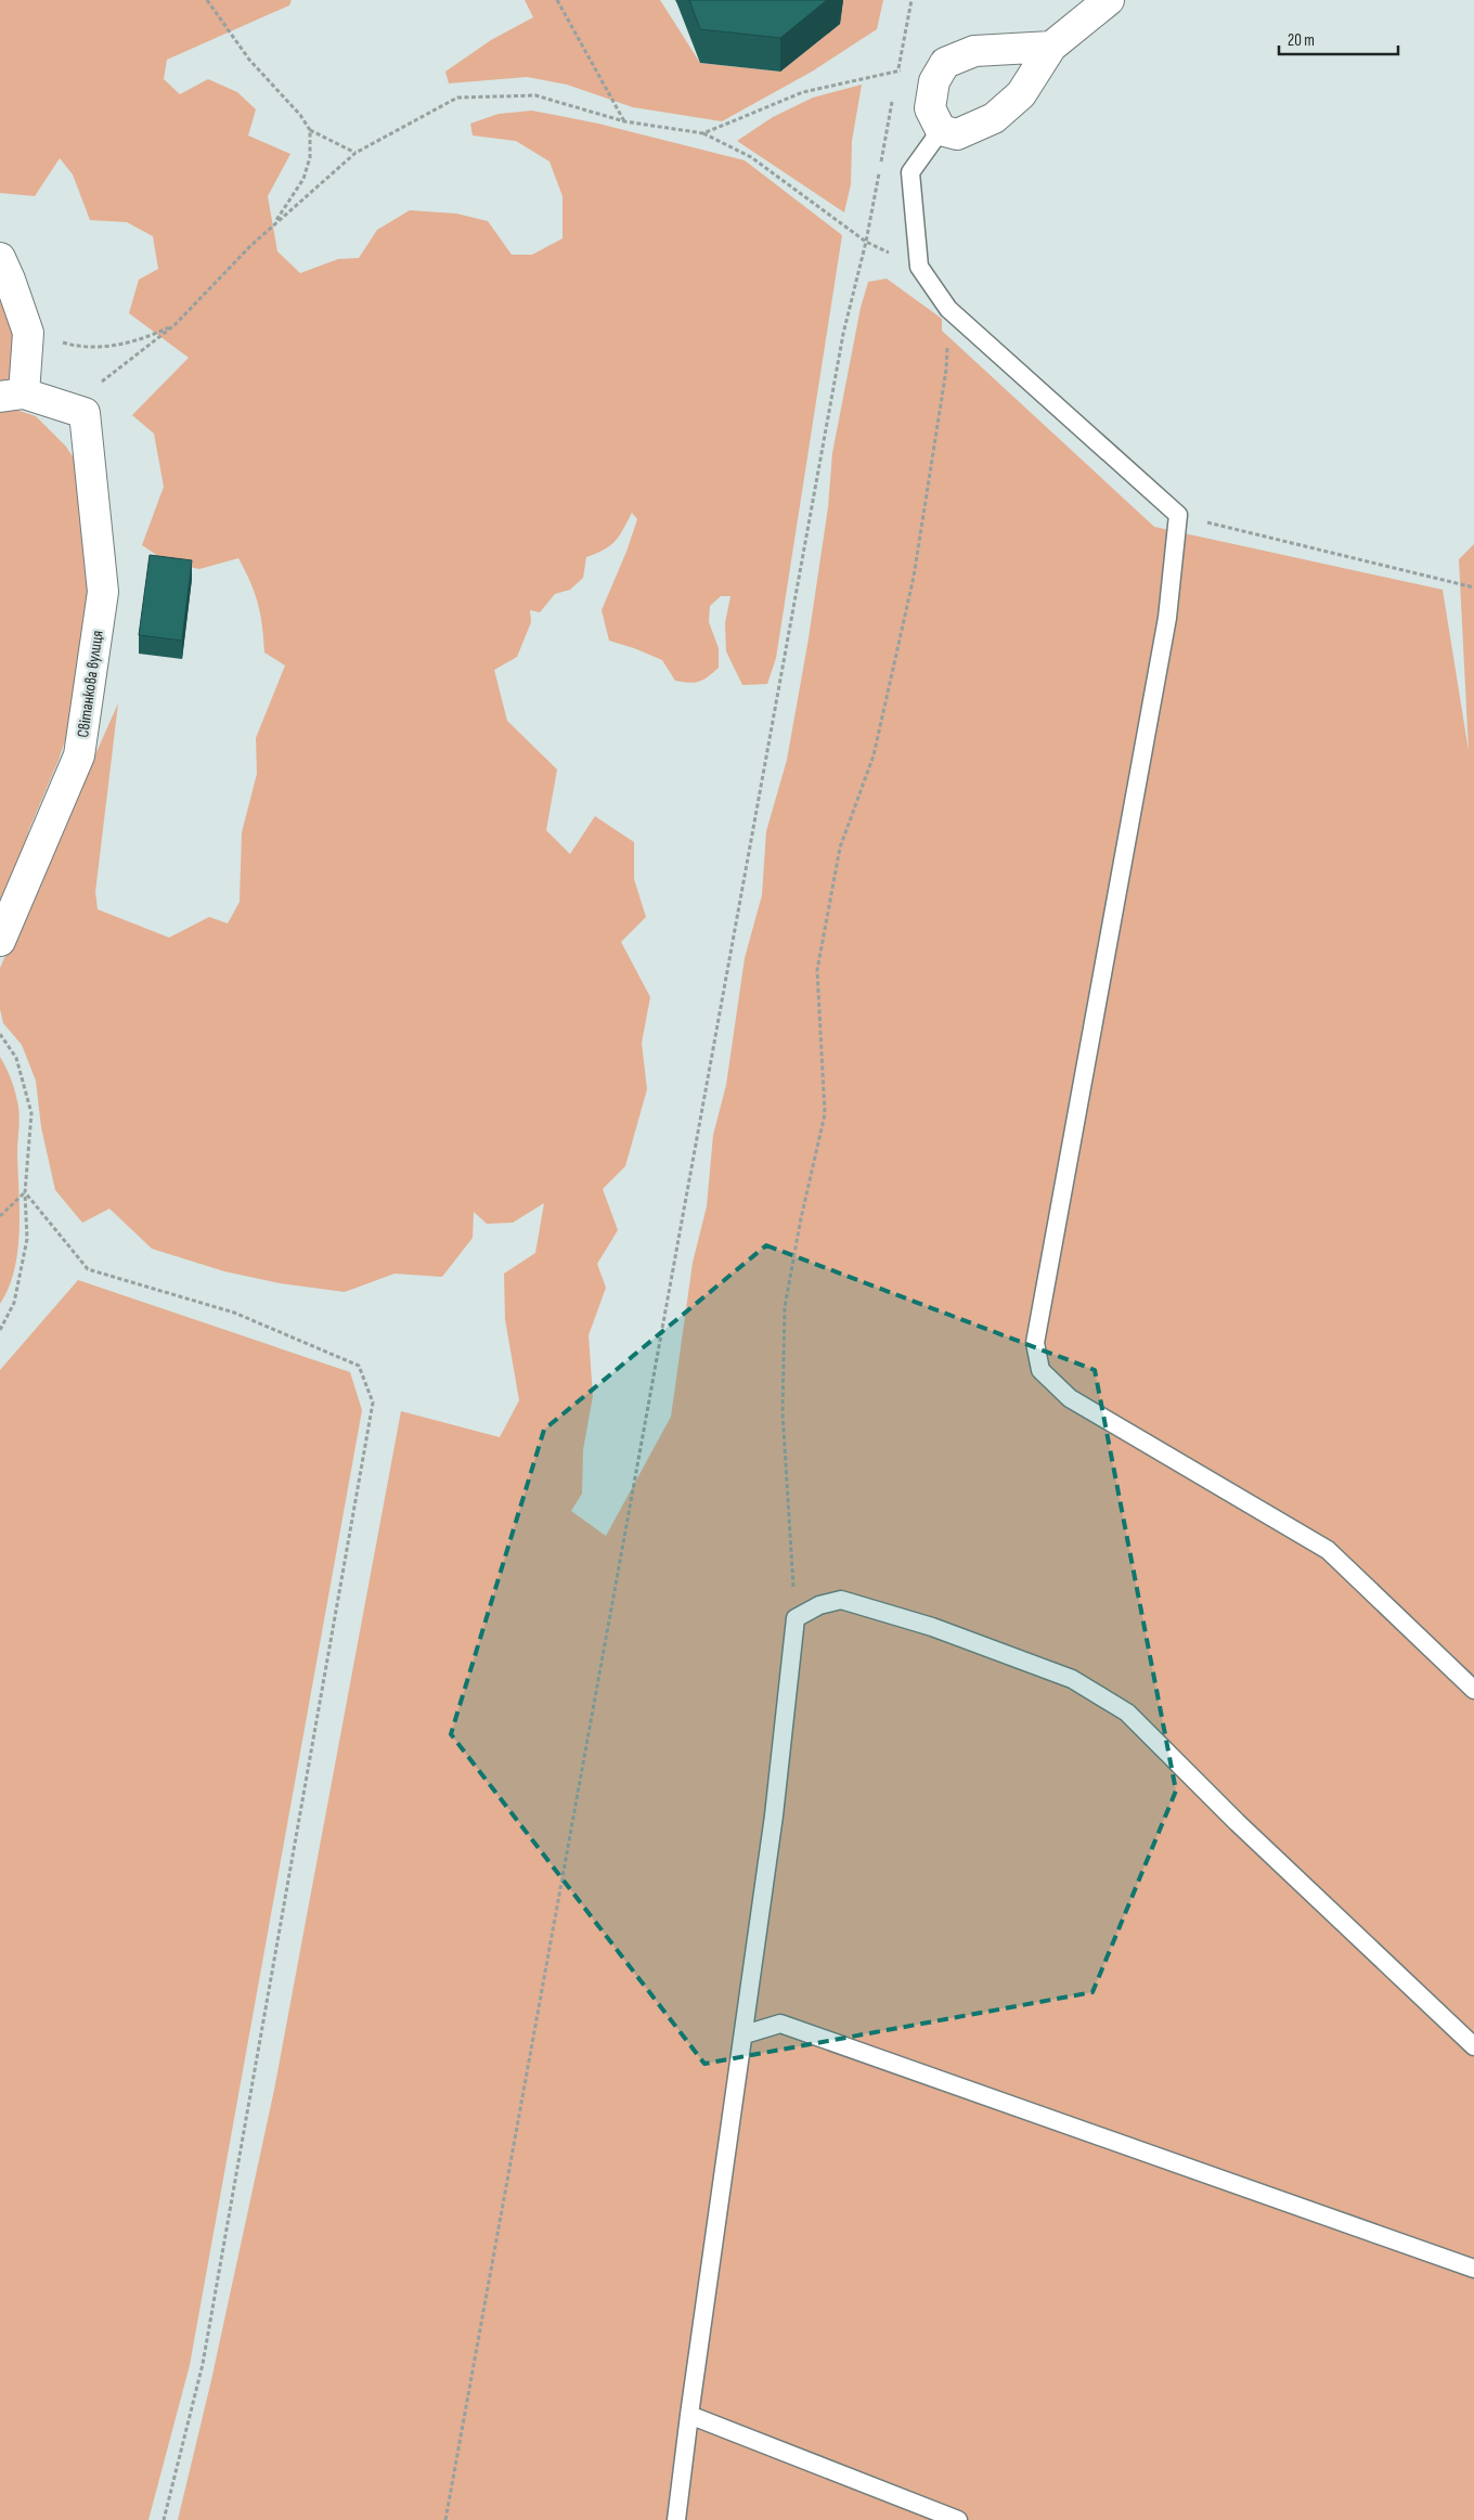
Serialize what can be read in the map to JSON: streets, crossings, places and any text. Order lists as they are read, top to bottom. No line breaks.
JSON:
{"streets":{"street":["Світанкова вулиця"]},"scale_bar":"20 m"}
